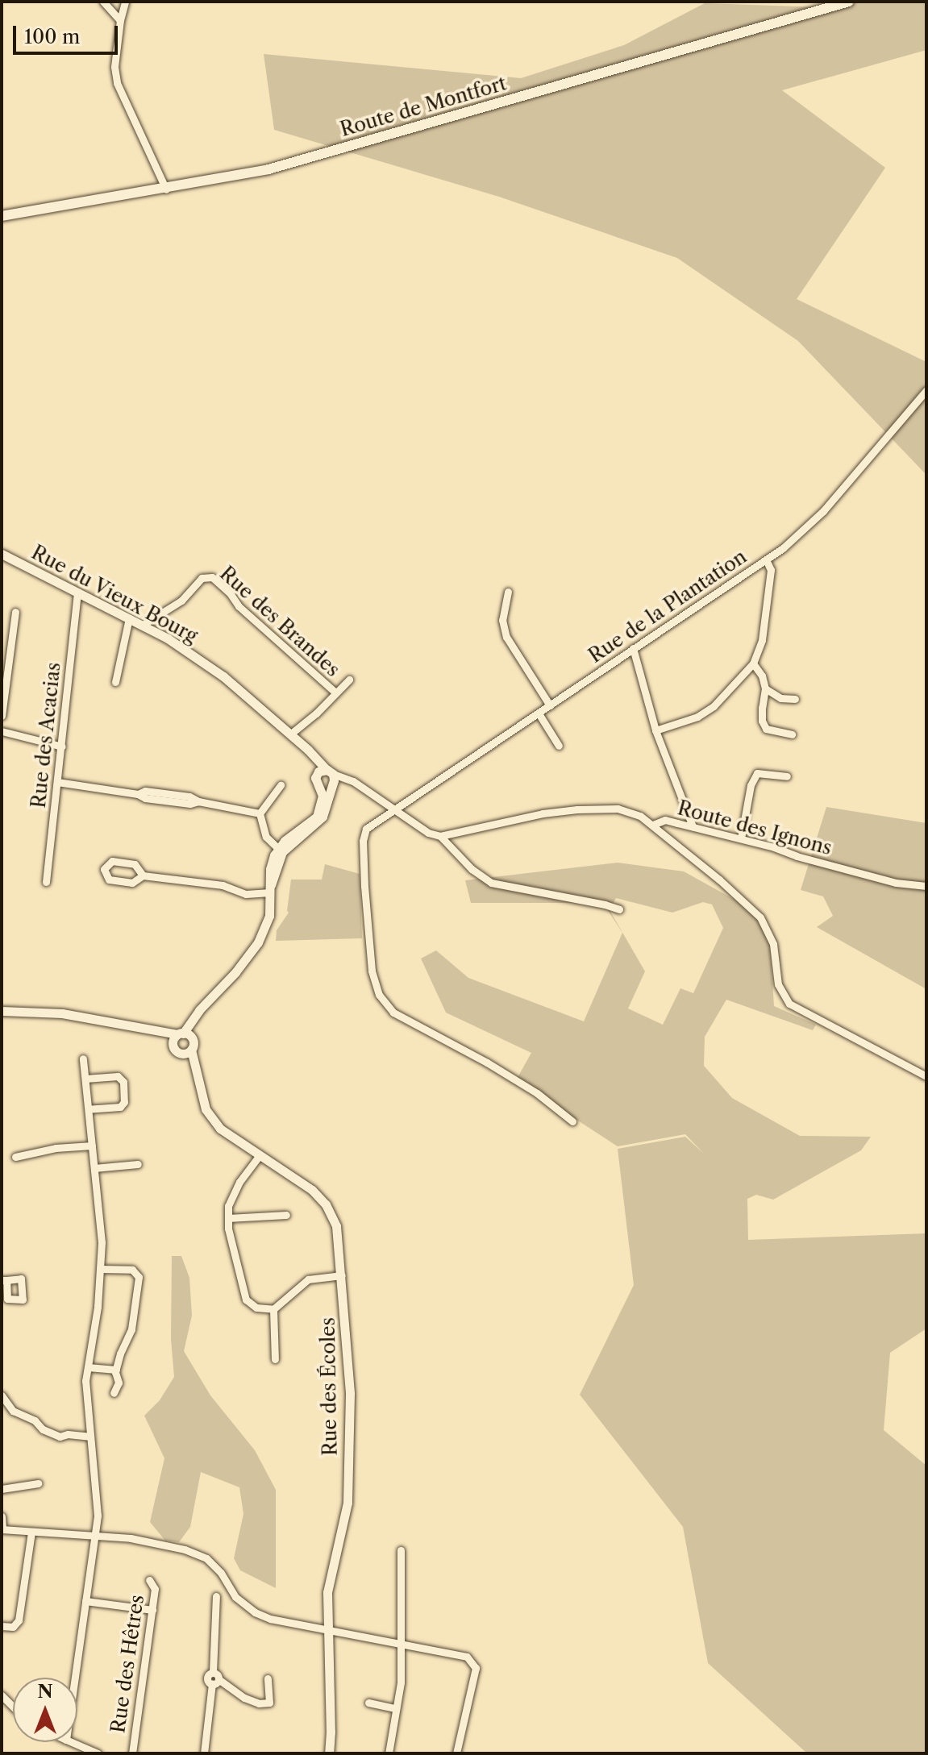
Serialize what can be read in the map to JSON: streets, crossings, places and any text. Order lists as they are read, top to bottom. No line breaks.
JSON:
{"streets":{"main road":["Route de Montfort"],"street":["Rue du Vieux Bourg","Rue de la Plantation","Rue des Brandes","Rue des Acacias","Route des Ignons","Rue des Écoles","Rue des Hêtres"]},"crossings":[["Rue du Vieux Bourg","Rue des Brandes"],["Rue du Vieux Bourg","Rue des Acacias"]],"scale_bar":"100 m","north":"top"}
